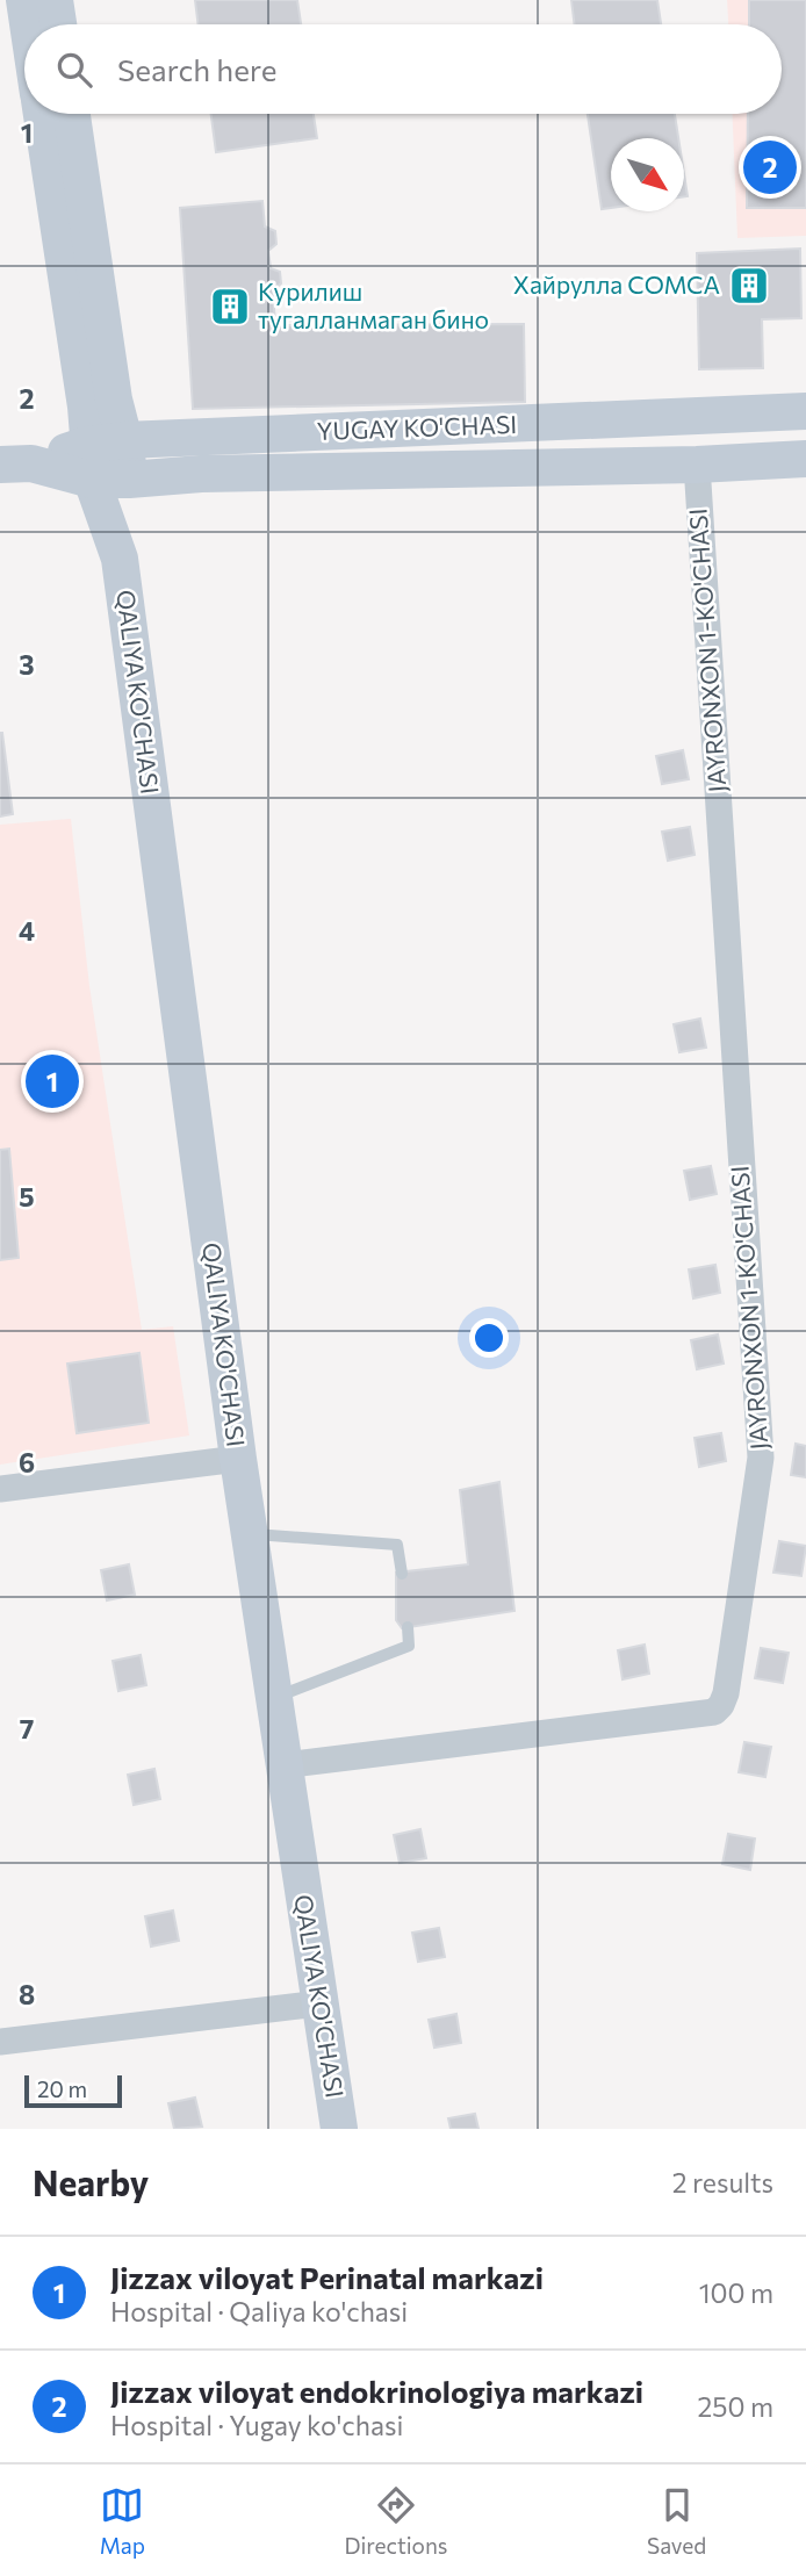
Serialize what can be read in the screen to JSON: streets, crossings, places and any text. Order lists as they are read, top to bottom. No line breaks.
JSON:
{"streets":{"main road":["YUGAY KO'CHASI","QALIYA KO'CHASI"],"street":["JAYRONXON 1-KO'CHASI"]},"crossings":[["YUGAY KO'CHASI","JAYRONXON 1-KO'CHASI"],["YUGAY KO'CHASI","QALIYA KO'CHASI"],["JAYRONXON 1-KO'CHASI","QALIYA KO'CHASI"]],"places":{"building":["Хайрулла СОМСА","Курилиш тугалланмаган бино"]},"scale_bar":"20 m","north":"bottom right","page":{"search":"Search here","pins":["2","1"],"scale":"20 m","heading":["Nearby","2 results"],"list":[{"mark":"1","name":"Jizzax viloyat Perinatal markazi","note":"Hospital · Qaliya ko'chasi","value":"100 m"},{"mark":"2","name":"Jizzax viloyat endokrinologiya markazi","note":"Hospital · Yugay ko'chasi","value":"250 m"}],"nav":["Map","Directions","Saved"]},"grid":{"rows":["1","2","3","4","5","6","7","8"]}}
